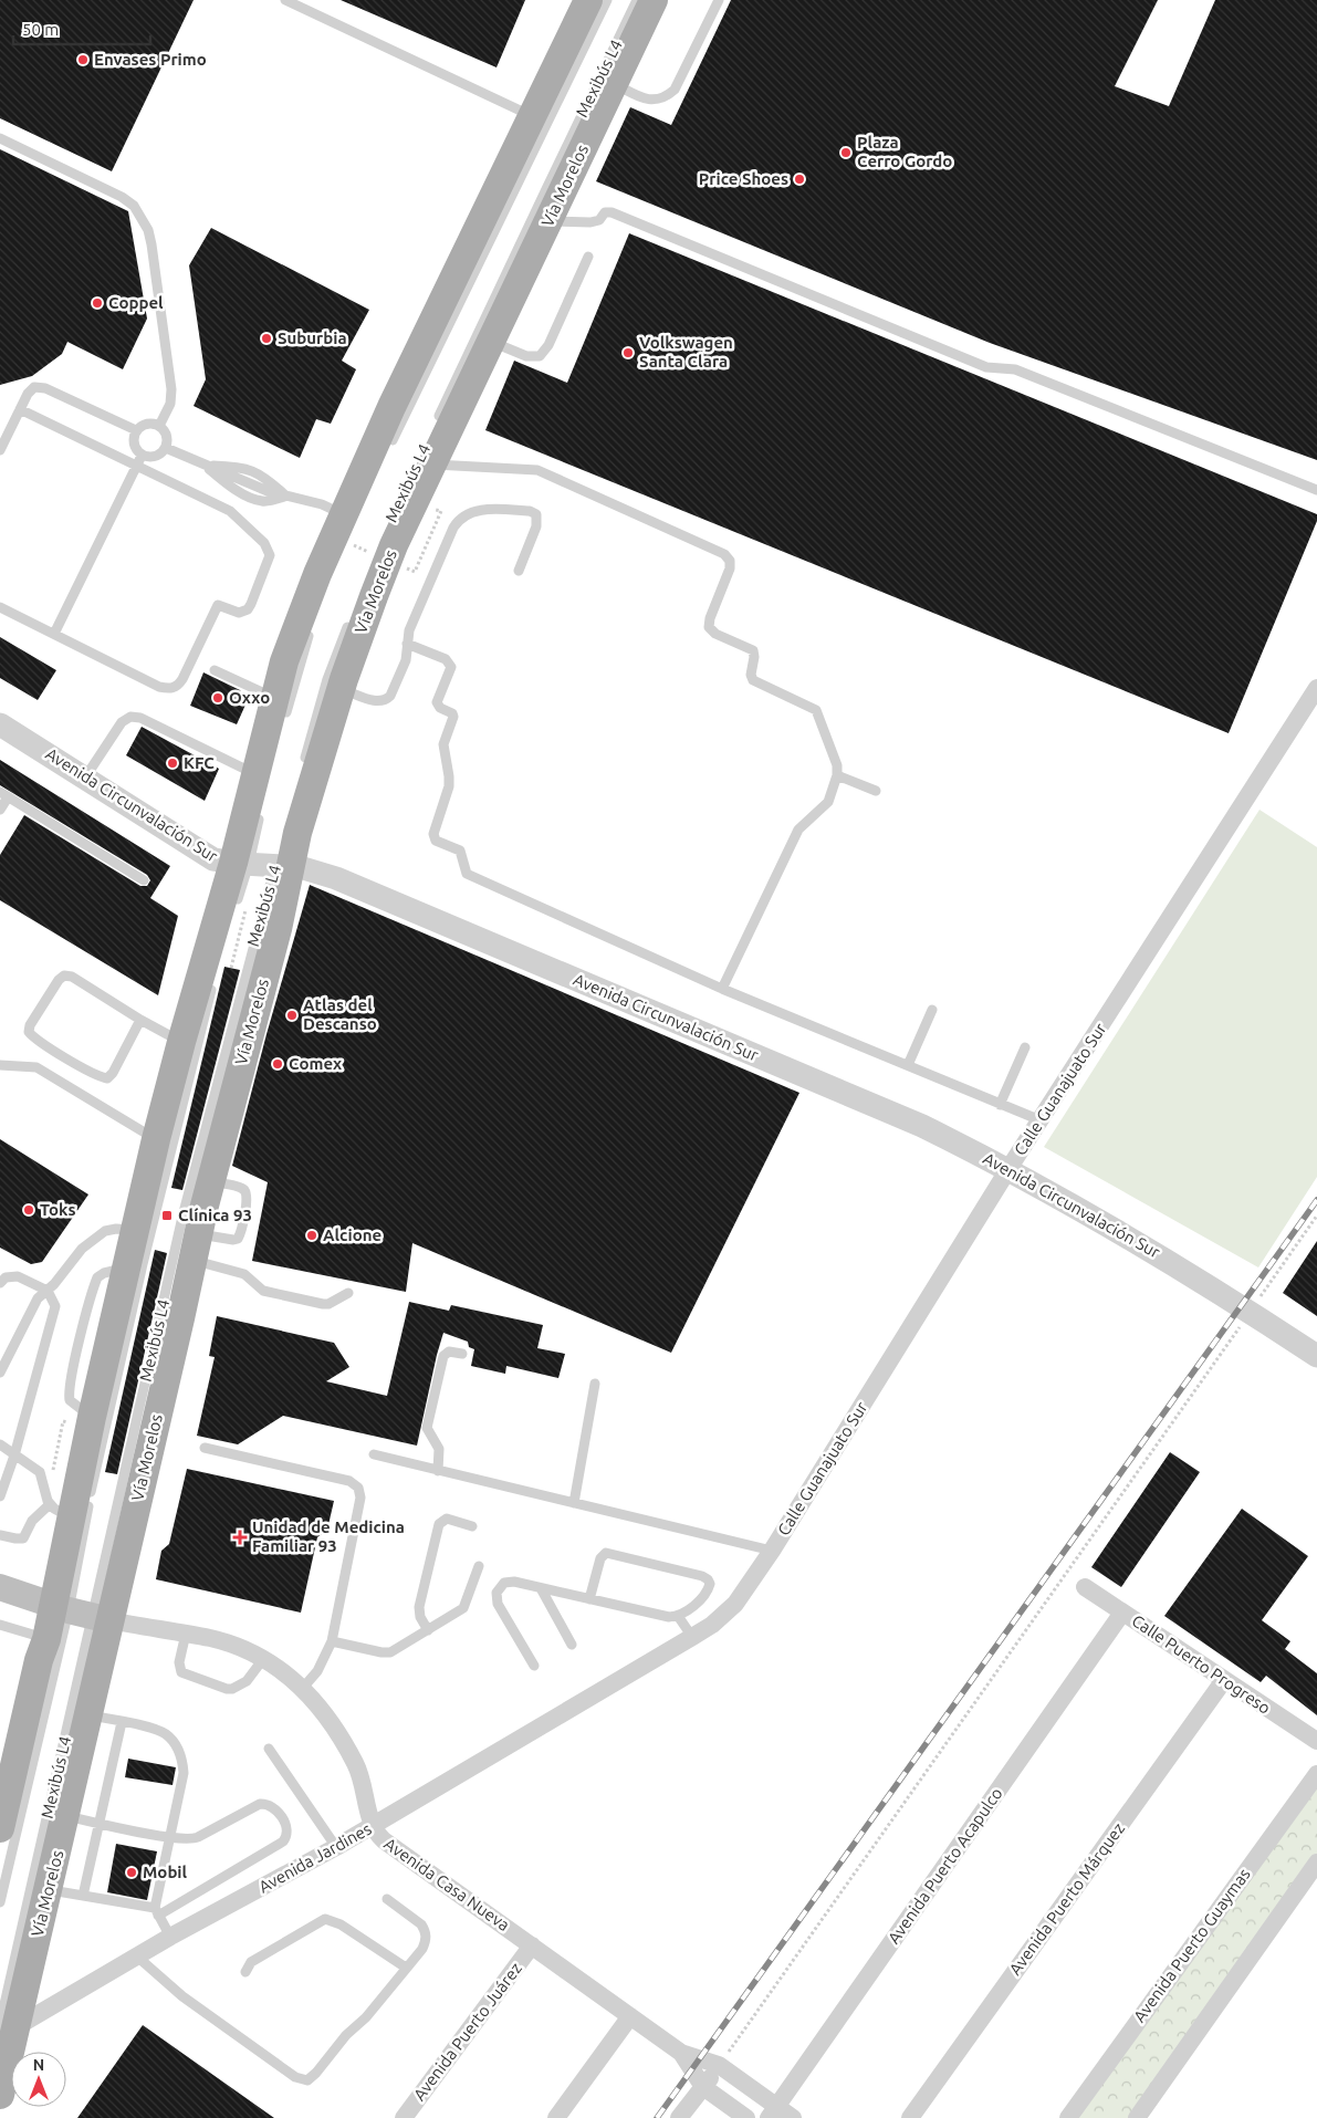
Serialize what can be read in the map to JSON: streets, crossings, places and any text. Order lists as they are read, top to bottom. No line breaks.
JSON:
{"streets":{"main road":["Vía Morelos"],"street":["Avenida Circunvalación Sur","Calle Guanajuato Sur","Calle Puerto Progreso","Avenida Jardines","Avenida Puerto Acapulco","Avenida Casa Nueva","Avenida Puerto Márquez","Avenida Puerto Guaymas","Avenida Puerto Juárez"],"lane":["Mexibús L4"]},"crossings":[["Mexibús L4","Vía Morelos"],["Mexibús L4","Avenida Circunvalación Sur"],["Mexibús L4","Avenida Jardines"],["Mexibús L4","Avenida Casa Nueva"],["Vía Morelos","Avenida Circunvalación Sur"],["Vía Morelos","Avenida Jardines"],["Vía Morelos","Avenida Casa Nueva"],["Avenida Circunvalación Sur","Calle Guanajuato Sur"],["Calle Guanajuato Sur","Avenida Jardines"],["Calle Puerto Progreso","Avenida Puerto Acapulco"],["Calle Puerto Progreso","Avenida Puerto Márquez"],["Avenida Jardines","Avenida Casa Nueva"],["Avenida Puerto Acapulco","Avenida Casa Nueva"],["Avenida Casa Nueva","Avenida Puerto Juárez"]],"places":{"other":["Envases Primo","Plaza Cerro Gordo","Price Shoes","Coppel","Suburbia","Volkswagen Santa Clara","Oxxo","KFC","Atlas del Descanso","Comex","Toks","Alcione","Mobil"],"transit":["Clínica 93"],"health":["Unidad de Medicina Familiar 93"]},"scale_bar":"50 m","north":"top"}
